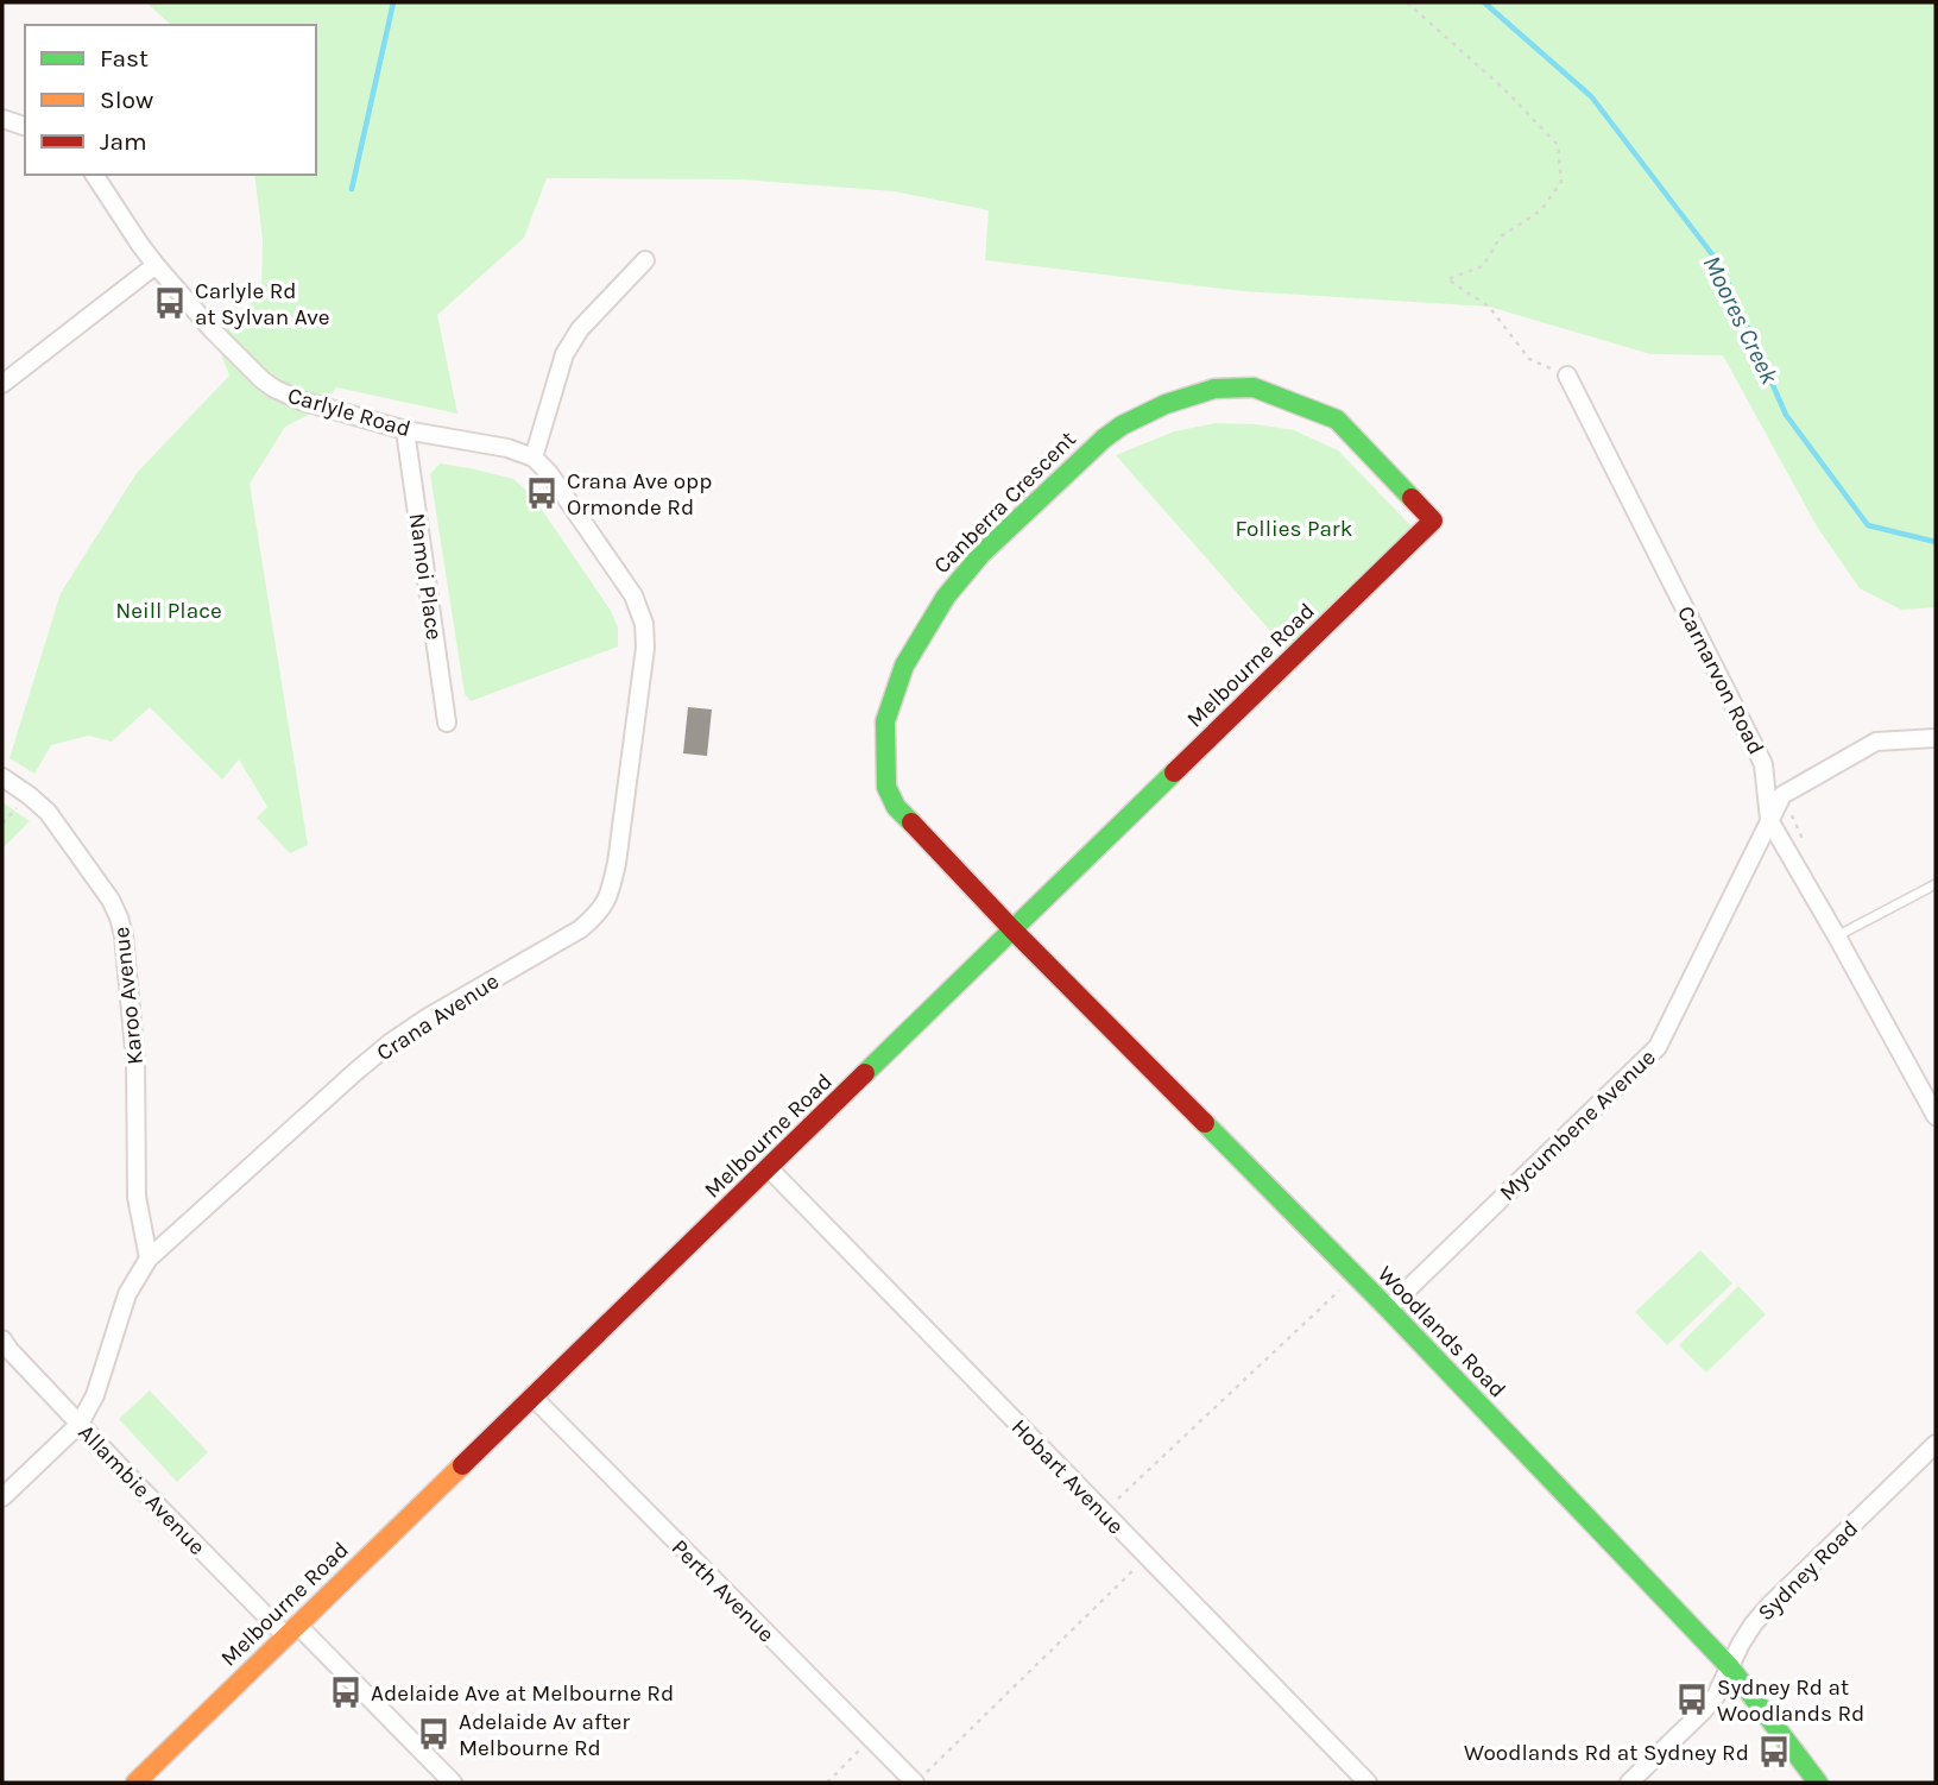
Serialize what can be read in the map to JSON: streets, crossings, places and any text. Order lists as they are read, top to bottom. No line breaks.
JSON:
{"streets":{"street":["Carlyle Road","Canberra Crescent","Namoi Place","Melbourne Road","Carnarvon Road","Karoo Avenue","Crana Avenue","Mycumbene Avenue","Woodlands Road","Hobart Avenue","Allambie Avenue","Sydney Road","Perth Avenue"]},"crossings":[["Carlyle Road","Namoi Place"],["Carlyle Road","Crana Avenue"],["Canberra Crescent","Melbourne Road"],["Canberra Crescent","Woodlands Road"],["Melbourne Road","Woodlands Road"],["Melbourne Road","Hobart Avenue"],["Melbourne Road","Allambie Avenue"],["Melbourne Road","Perth Avenue"],["Carnarvon Road","Mycumbene Avenue"],["Karoo Avenue","Crana Avenue"],["Crana Avenue","Allambie Avenue"],["Mycumbene Avenue","Woodlands Road"],["Woodlands Road","Sydney Road"]],"water":["Moores Creek"],"parks":["Follies Park","Neill Place"],"places":{"bus stop":["Carlyle Rd at Sylvan Ave","Crana Ave opp Ormonde Rd","Adelaide Ave at Melbourne Rd","Sydney Rd at Woodlands Rd","Adelaide Av after Melbourne Rd","Woodlands Rd at Sydney Rd"]},"legend":["Fast","Slow","Jam"]}
